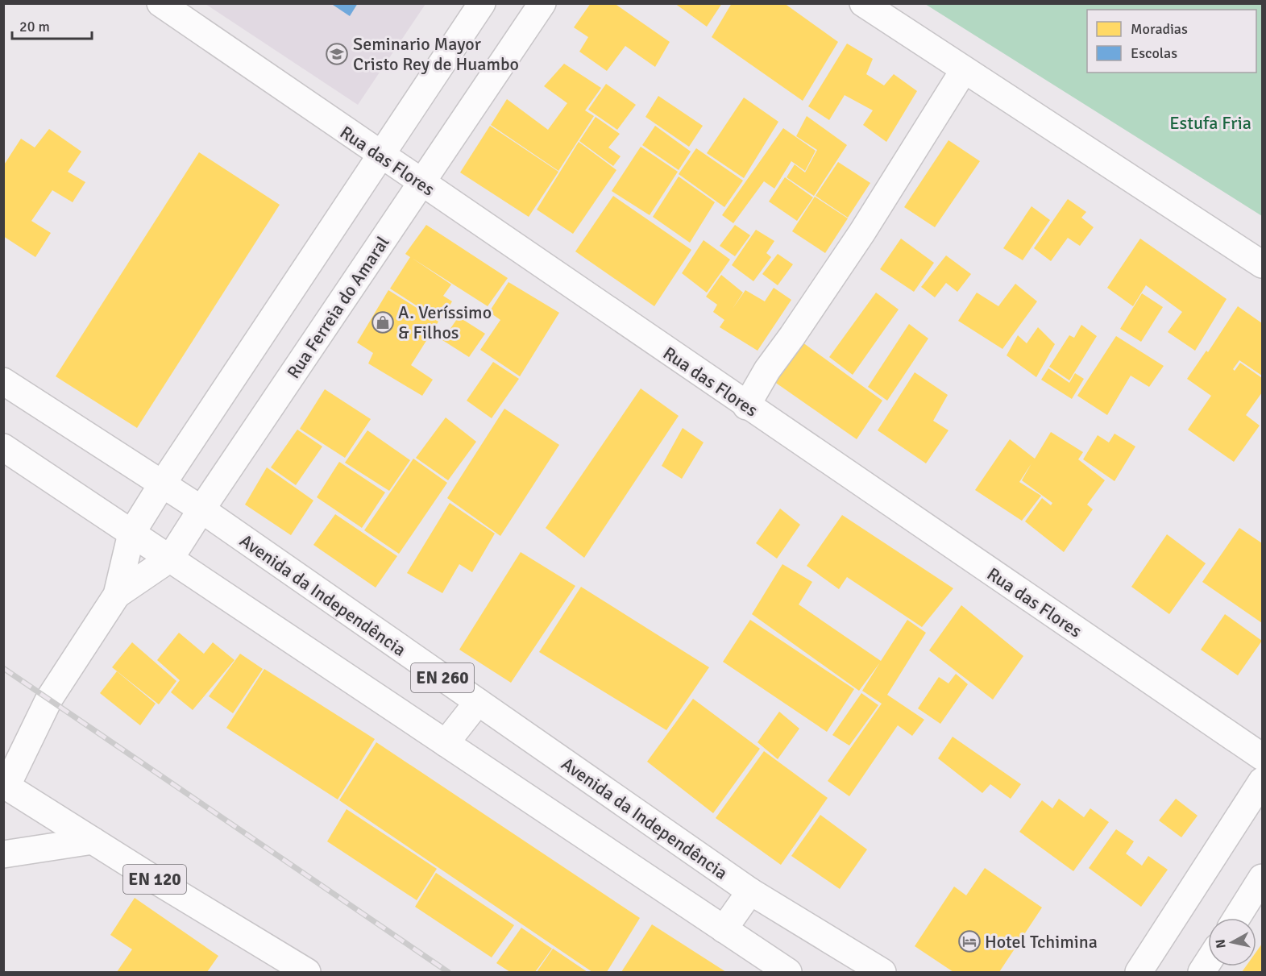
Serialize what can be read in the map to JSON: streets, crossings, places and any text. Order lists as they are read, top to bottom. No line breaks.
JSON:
{"streets":{"street":["Rua das Flores","Rua Ferreia do Amaral","Avenida da Independência","EN 260","EN 120"]},"crossings":[["Rua das Flores","Rua Ferreia do Amaral"],["Rua Ferreia do Amaral","Avenida da Independência"],["Rua Ferreia do Amaral","EN 260"],["Rua Ferreia do Amaral","EN 120"]],"parks":["Estufa Fria"],"places":{"school or university":["Seminario Mayor Cristo Rey de Huambo"],"shop":["A. Veríssimo & Filhos"],"hotel":["Hotel Tchimina"]},"legend":["Moradias","Escolas"],"scale_bar":"20 m","north":"left"}
